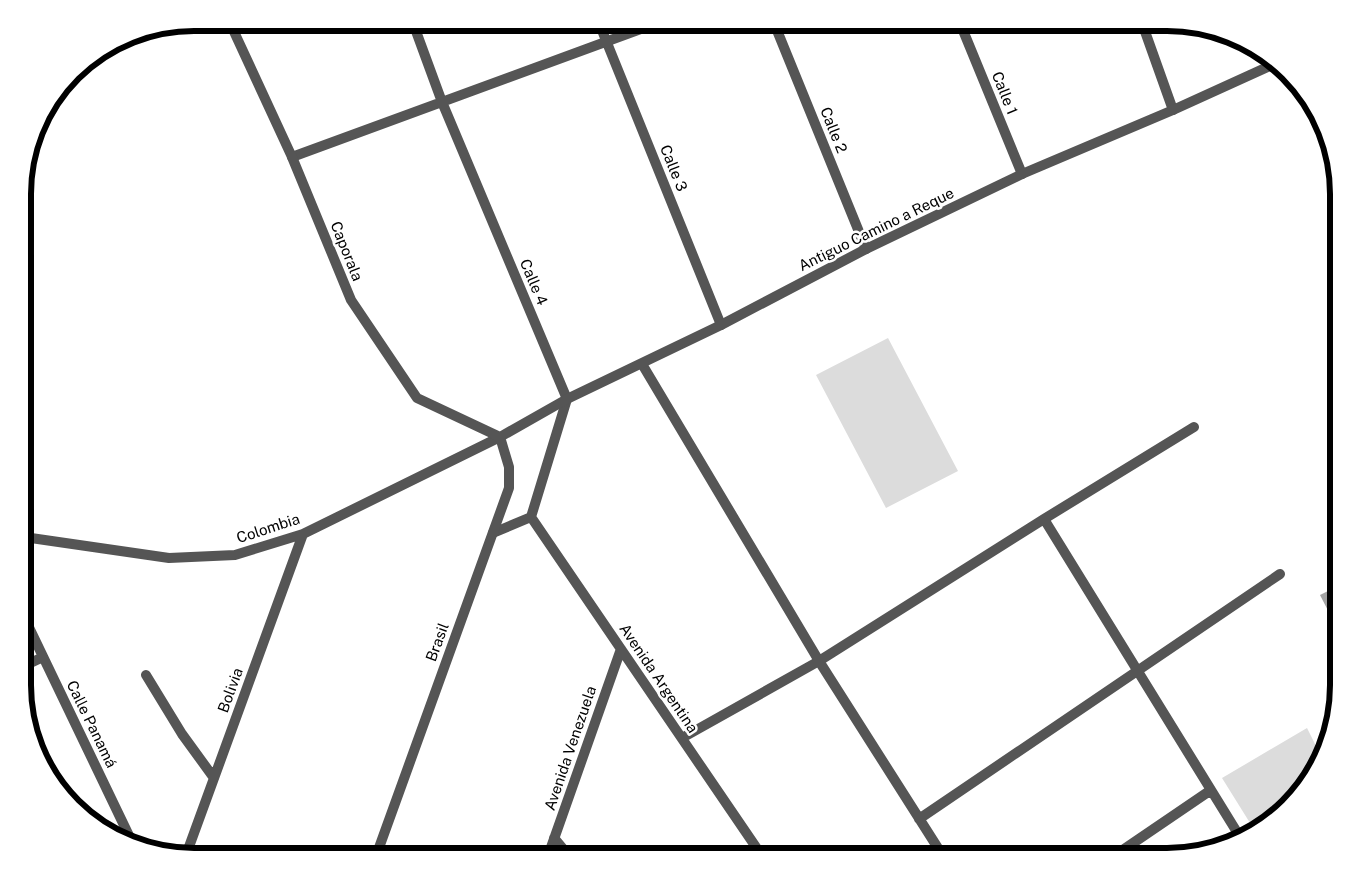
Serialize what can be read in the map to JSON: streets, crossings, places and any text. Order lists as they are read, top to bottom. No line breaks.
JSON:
{"streets":{"street":["Calle 1","Calle 2","Calle 3","Antiguo Camino a Reque","Caporala","Calle 4","Colombia","Brasil","Avenida Argentina","Bolivia","Calle Panamá","Avenida Venezuela"]},"crossings":[["Calle 1","Antiguo Camino a Reque"],["Calle 2","Antiguo Camino a Reque"],["Calle 3","Antiguo Camino a Reque"],["Antiguo Camino a Reque","Caporala"],["Antiguo Camino a Reque","Calle 4"],["Antiguo Camino a Reque","Colombia"],["Antiguo Camino a Reque","Brasil"],["Caporala","Colombia"],["Caporala","Brasil"],["Colombia","Brasil"],["Colombia","Bolivia"],["Avenida Argentina","Avenida Venezuela"]]}
